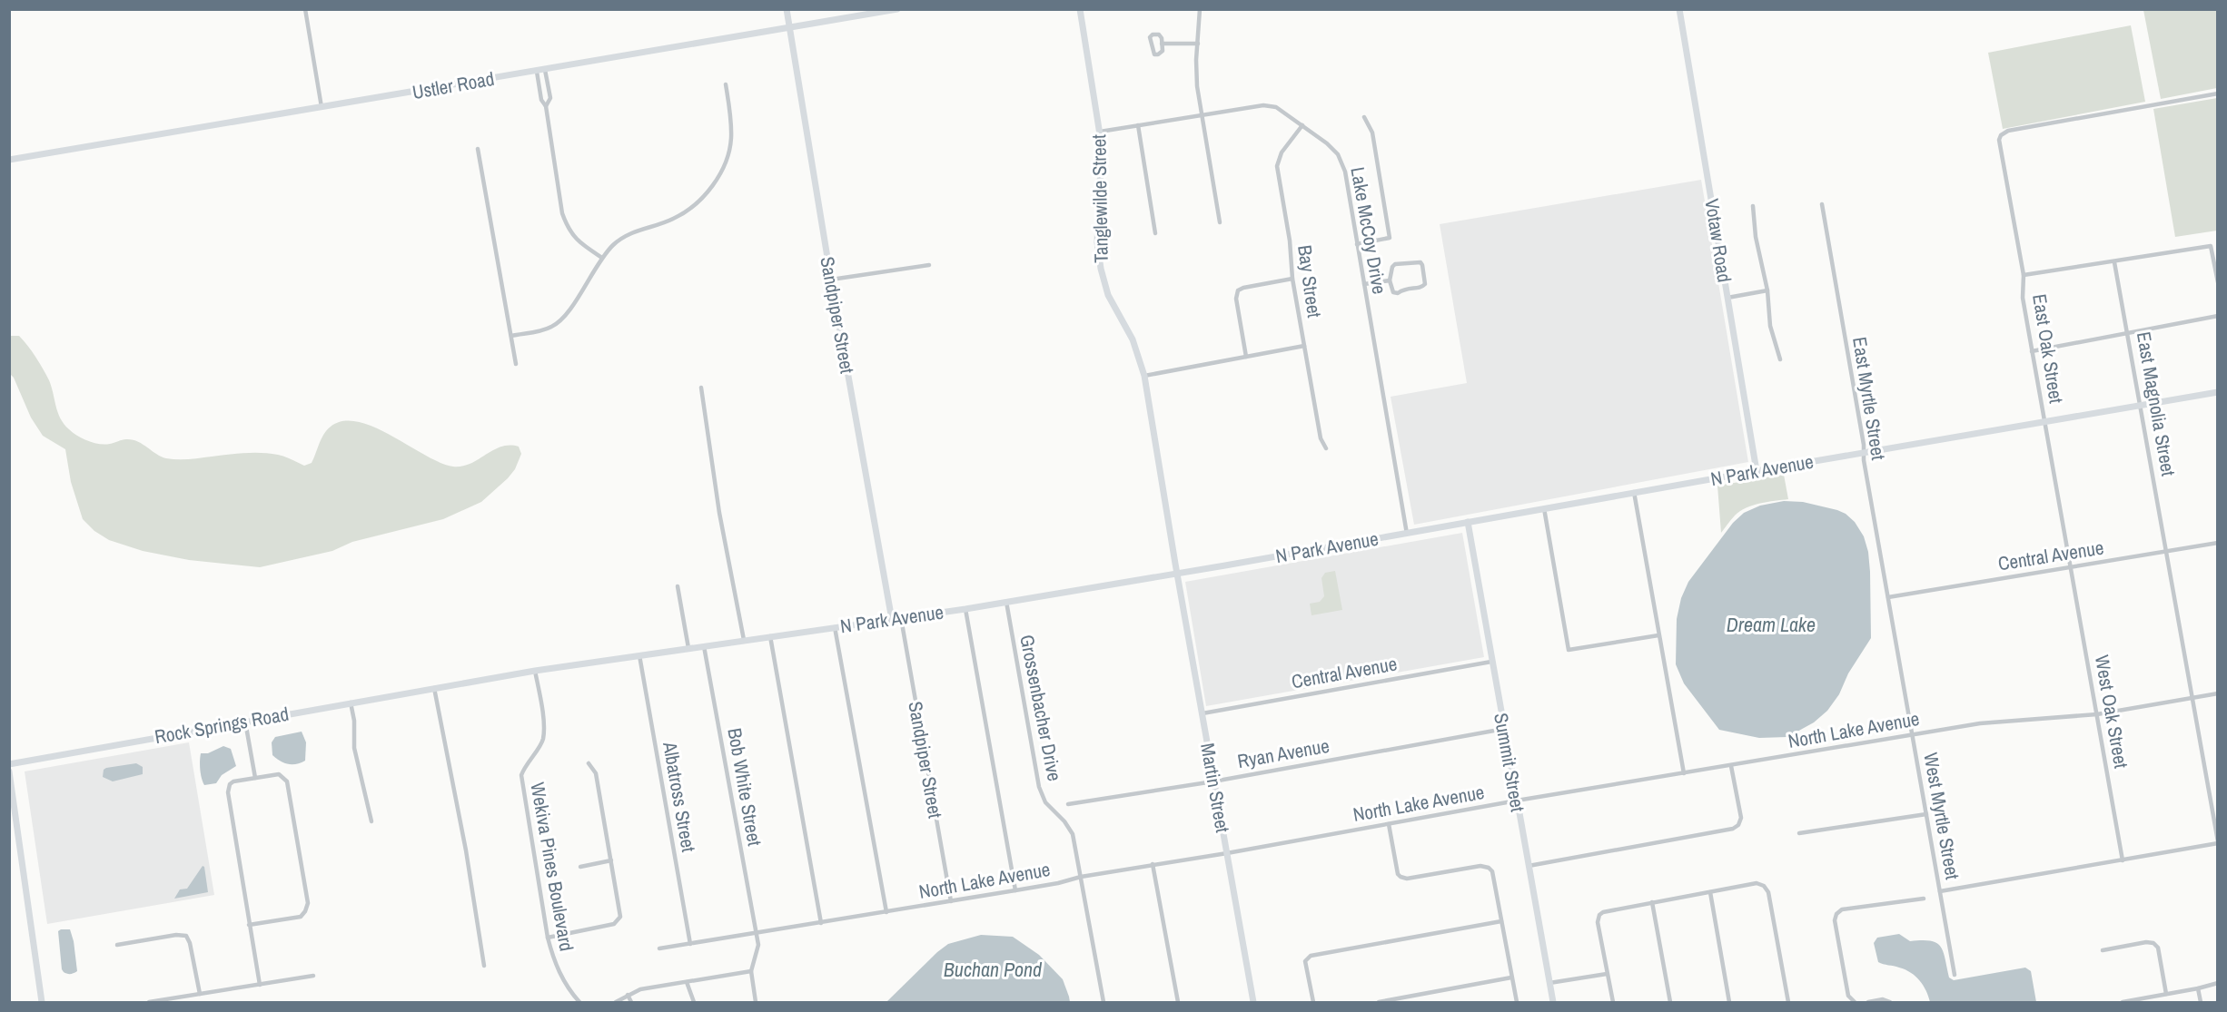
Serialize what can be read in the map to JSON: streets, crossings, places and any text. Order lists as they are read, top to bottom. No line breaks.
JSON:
{"streets":{"street":["Ustler Road","Tanglewilde Street","Lake McCoy Drive","Votaw Road","Bay Street","Sandpiper Street","East Oak Street","East Myrtle Street","East Magnolia Street","N Park Avenue","Central Avenue","Grossenbacher Drive","West Oak Street","Rock Springs Road","North Lake Avenue","Ryan Avenue","Summit Street","Bob White Street","Martin Street","Albatross Street","West Myrtle Street","Wekiva Pines Boulevard"]},"crossings":[["Ustler Road","Sandpiper Street"],["Tanglewilde Street","Lake McCoy Drive"],["Tanglewilde Street","N Park Avenue"],["Tanglewilde Street","Martin Street"],["Lake McCoy Drive","Bay Street"],["Lake McCoy Drive","N Park Avenue"],["Votaw Road","N Park Avenue"],["Sandpiper Street","N Park Avenue"],["Sandpiper Street","North Lake Avenue"],["East Oak Street","N Park Avenue"],["East Oak Street","Central Avenue"],["East Oak Street","West Oak Street"],["East Myrtle Street","N Park Avenue"],["East Myrtle Street","Central Avenue"],["East Myrtle Street","West Myrtle Street"],["East Magnolia Street","N Park Avenue"],["East Magnolia Street","Central Avenue"],["East Magnolia Street","North Lake Avenue"],["N Park Avenue","Grossenbacher Drive"],["N Park Avenue","Rock Springs Road"],["N Park Avenue","Summit Street"],["N Park Avenue","Bob White Street"],["N Park Avenue","Martin Street"],["N Park Avenue","Albatross Street"],["N Park Avenue","Wekiva Pines Boulevard"],["Central Avenue","West Oak Street"],["Central Avenue","Summit Street"],["Central Avenue","Martin Street"],["Central Avenue","West Myrtle Street"],["Grossenbacher Drive","North Lake Avenue"],["West Oak Street","North Lake Avenue"],["North Lake Avenue","Summit Street"],["North Lake Avenue","Bob White Street"],["North Lake Avenue","Martin Street"],["North Lake Avenue","Albatross Street"],["North Lake Avenue","West Myrtle Street"],["Ryan Avenue","Summit Street"],["Ryan Avenue","Martin Street"]],"water":["Dream Lake","Buchan Pond"]}
